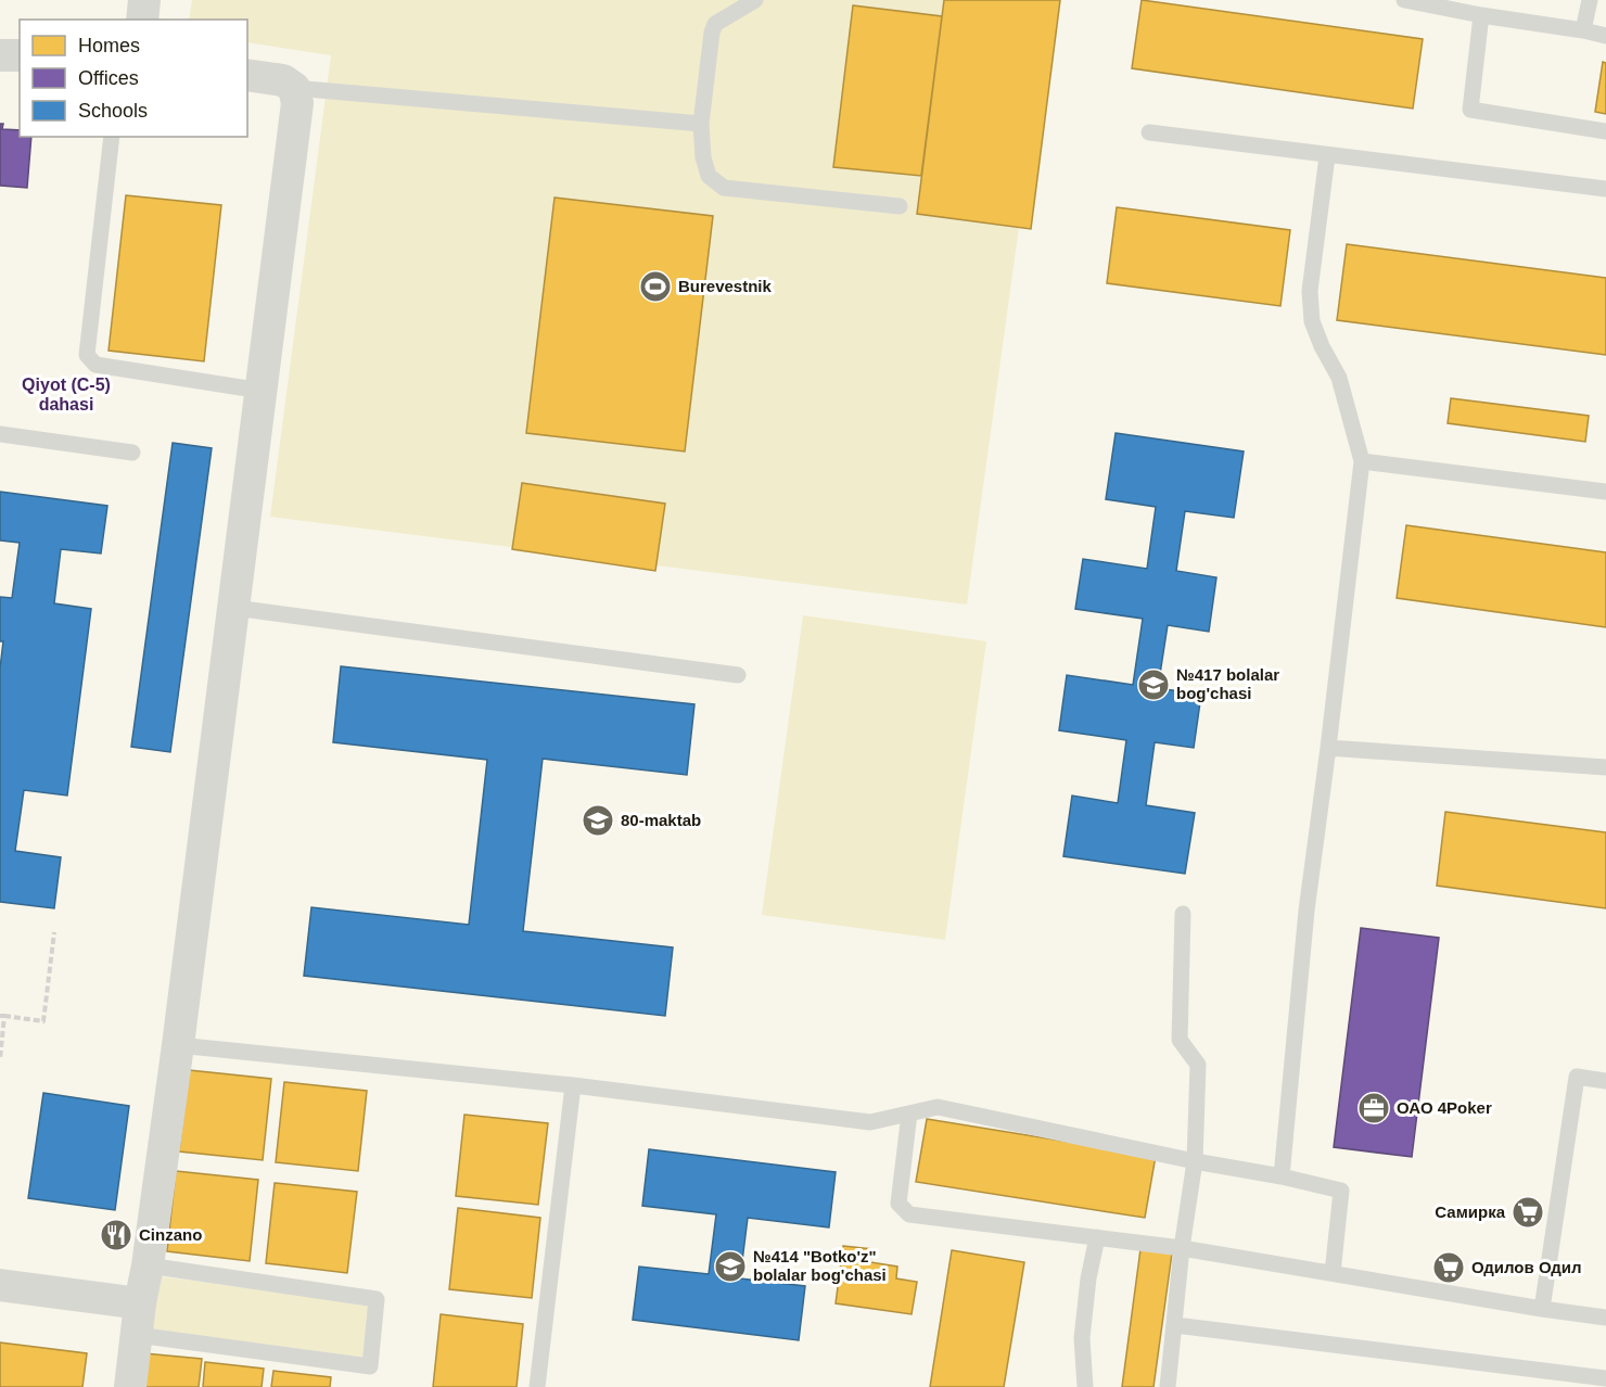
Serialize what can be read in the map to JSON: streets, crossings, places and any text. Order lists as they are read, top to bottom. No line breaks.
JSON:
{"districts":["Qiyot (C-5) dahasi"],"places":{"sports":["Burevestnik"],"school or university":["№417 bolalar bog'chasi","80-maktab","№414 \"Botko'z\" bolalar bog'chasi"],"office":["ОАО 4Poker"],"supermarket":["Самирка","Одилов Одил"],"restaurant":["Cinzano"]},"legend":["Homes","Offices","Schools"]}
